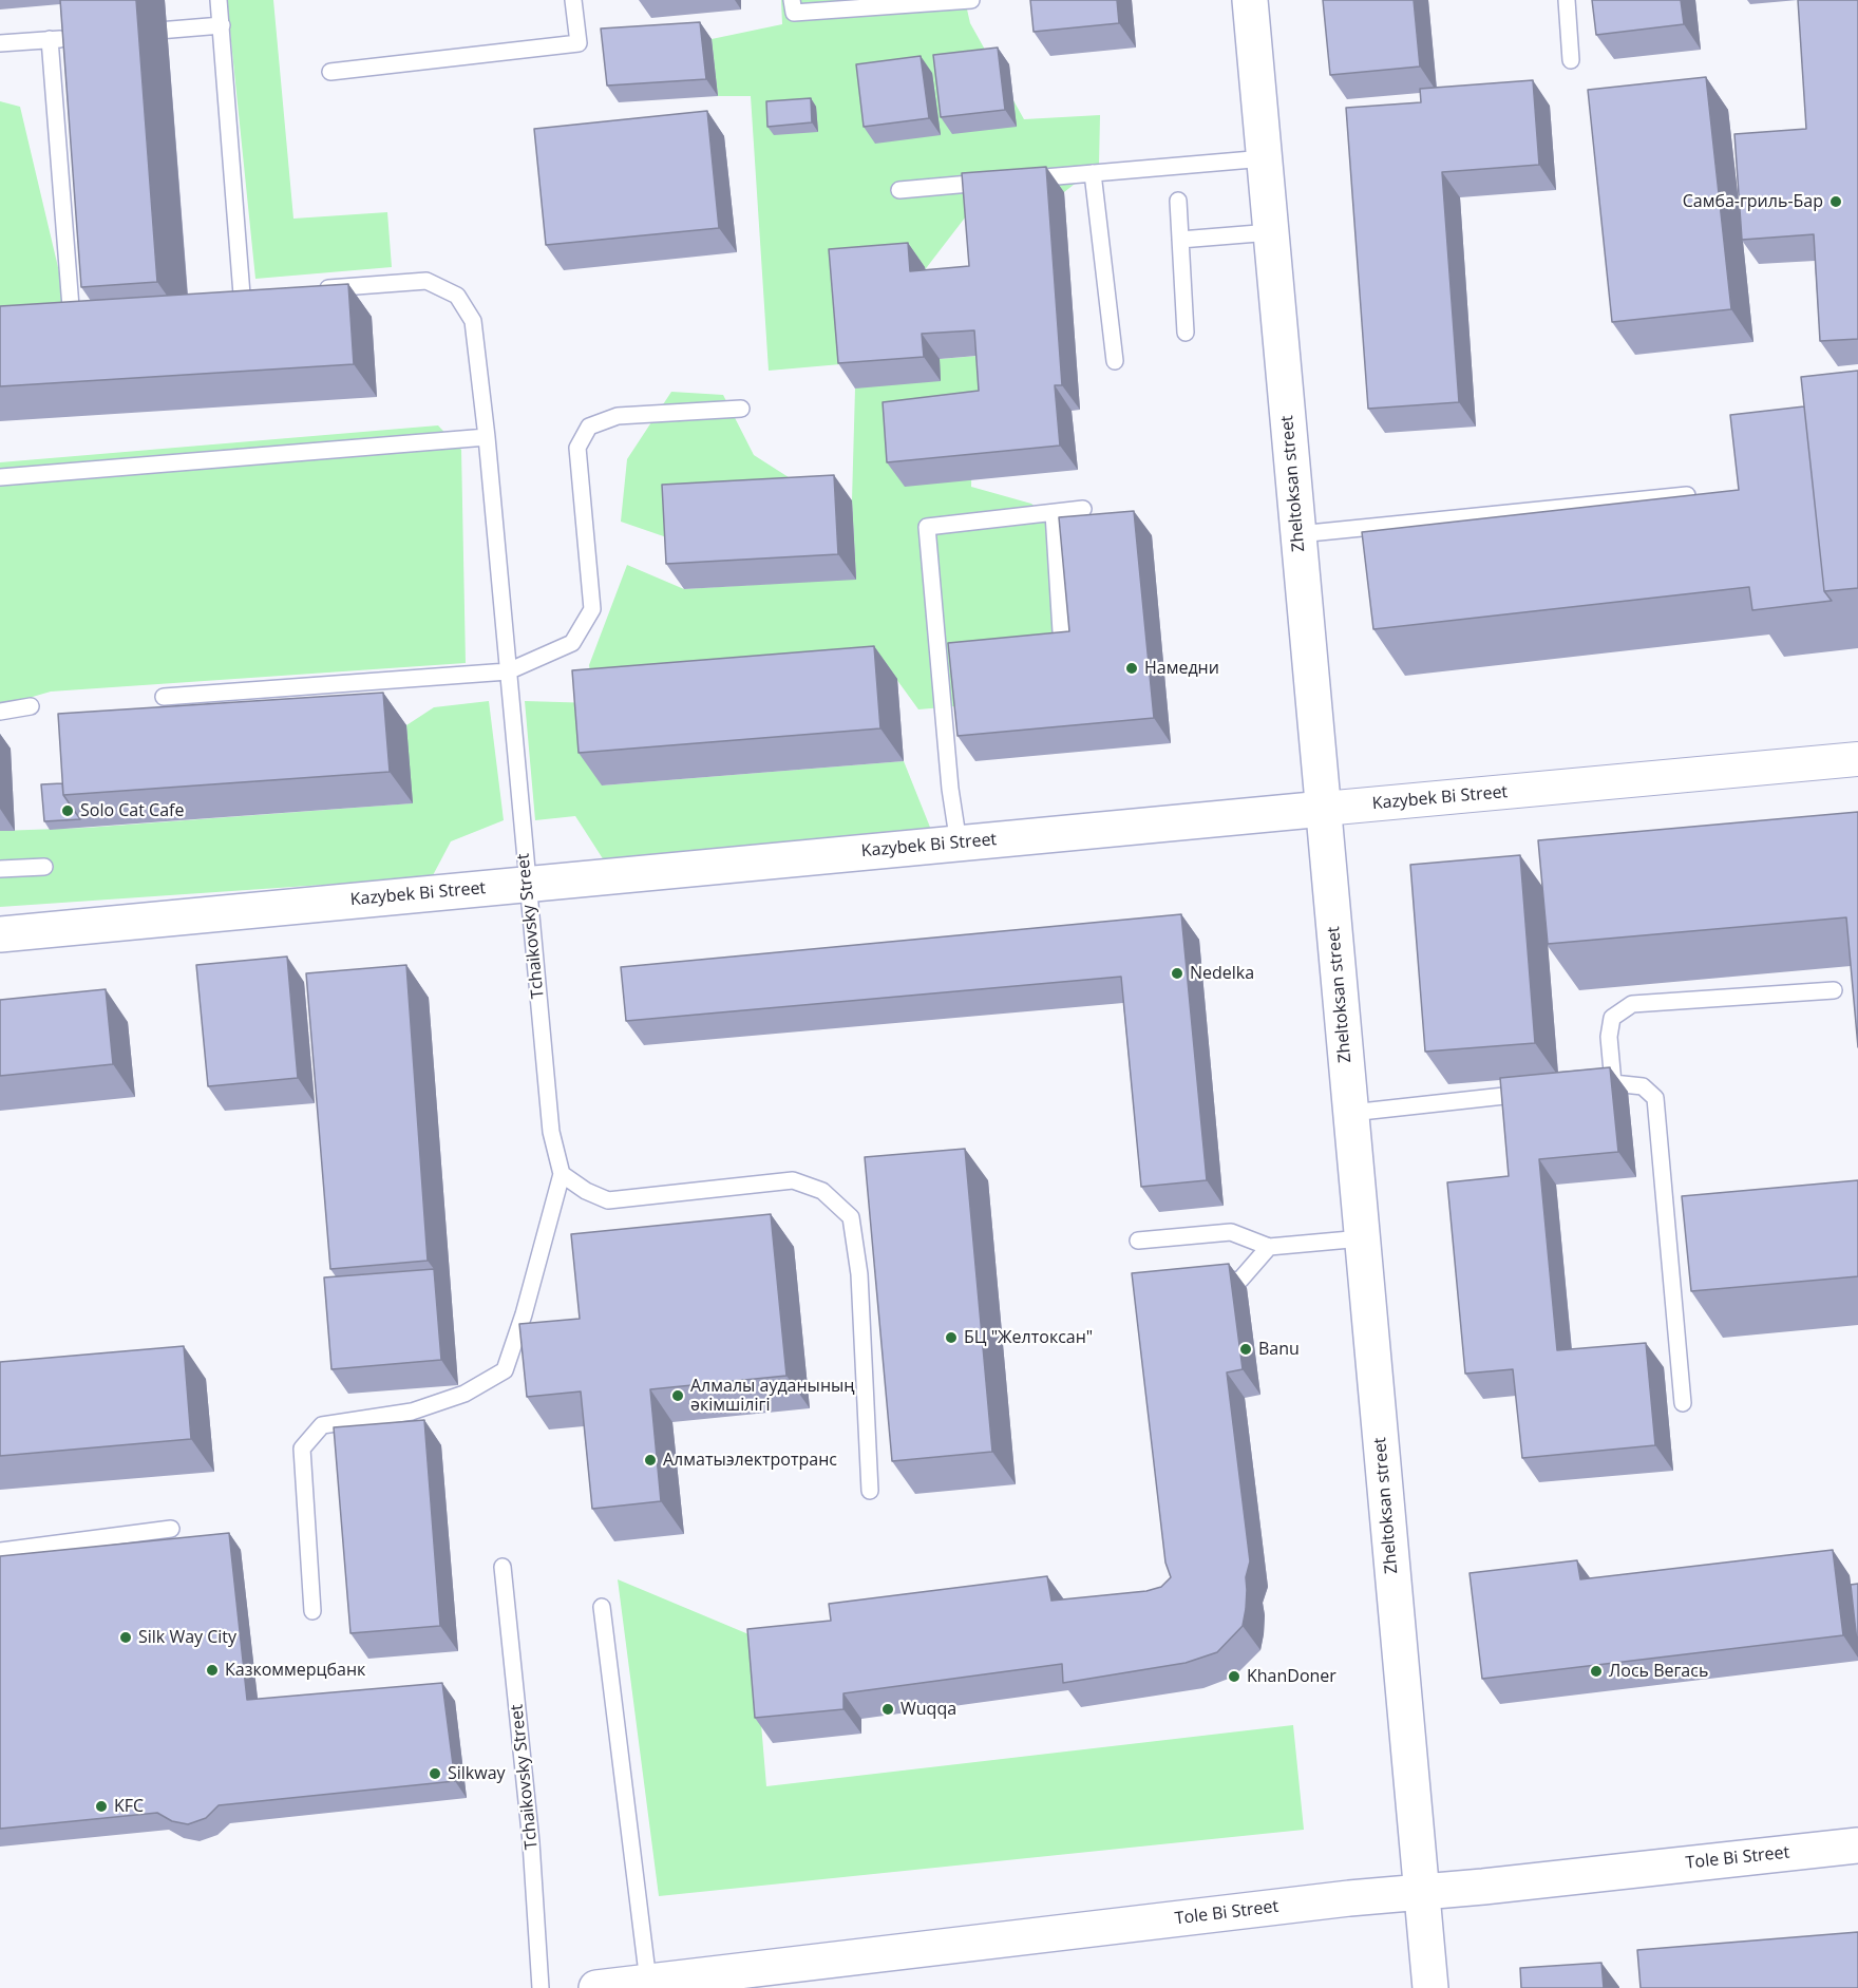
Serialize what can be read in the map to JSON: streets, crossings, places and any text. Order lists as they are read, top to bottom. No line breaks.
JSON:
{"streets":{"main road":["Zheltoksan street","Kazybek Bi Street","Tole Bi Street"],"lane":["Tchaikovsky Street"]},"crossings":[["Zheltoksan street","Kazybek Bi Street"],["Zheltoksan street","Tole Bi Street"],["Kazybek Bi Street","Tchaikovsky Street"]],"places":["Самба-гриль-Бар","Намедни","Solo Cat Cafe","Nedelka","БЦ \"Желтоксан\"","Banu","Алмалы ауданының әкімшілігі","Алматыэлектротранс","Silk Way City","Казкоммерцбанк","Лось Вегась","KhanDoner","Wuqqa","Silkway","KFC"]}
